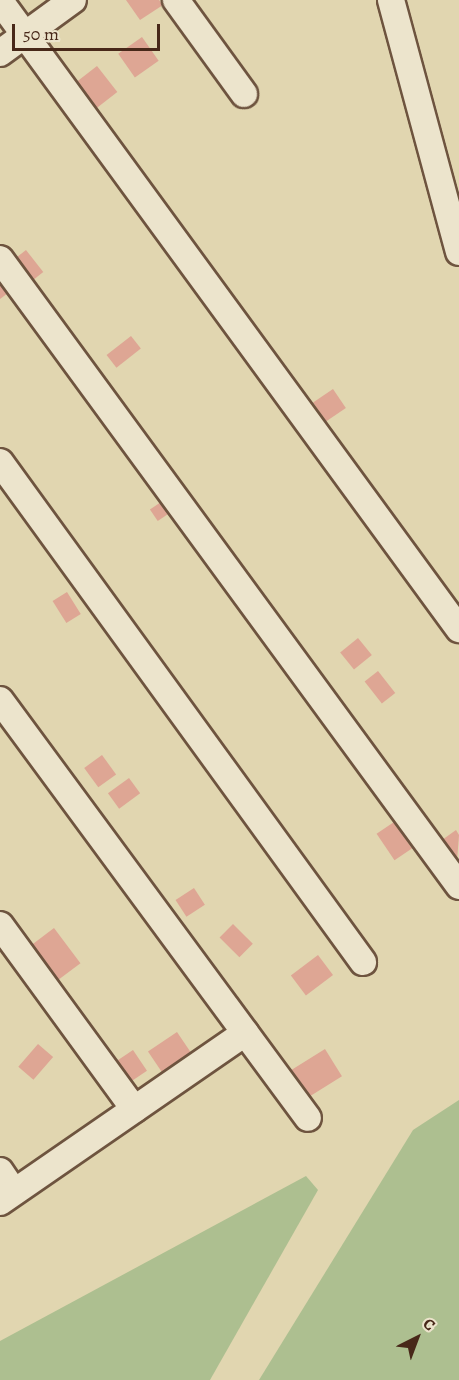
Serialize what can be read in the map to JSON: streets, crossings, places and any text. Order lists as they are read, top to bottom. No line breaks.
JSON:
{"scale_bar":"50 m","north":"top right"}
